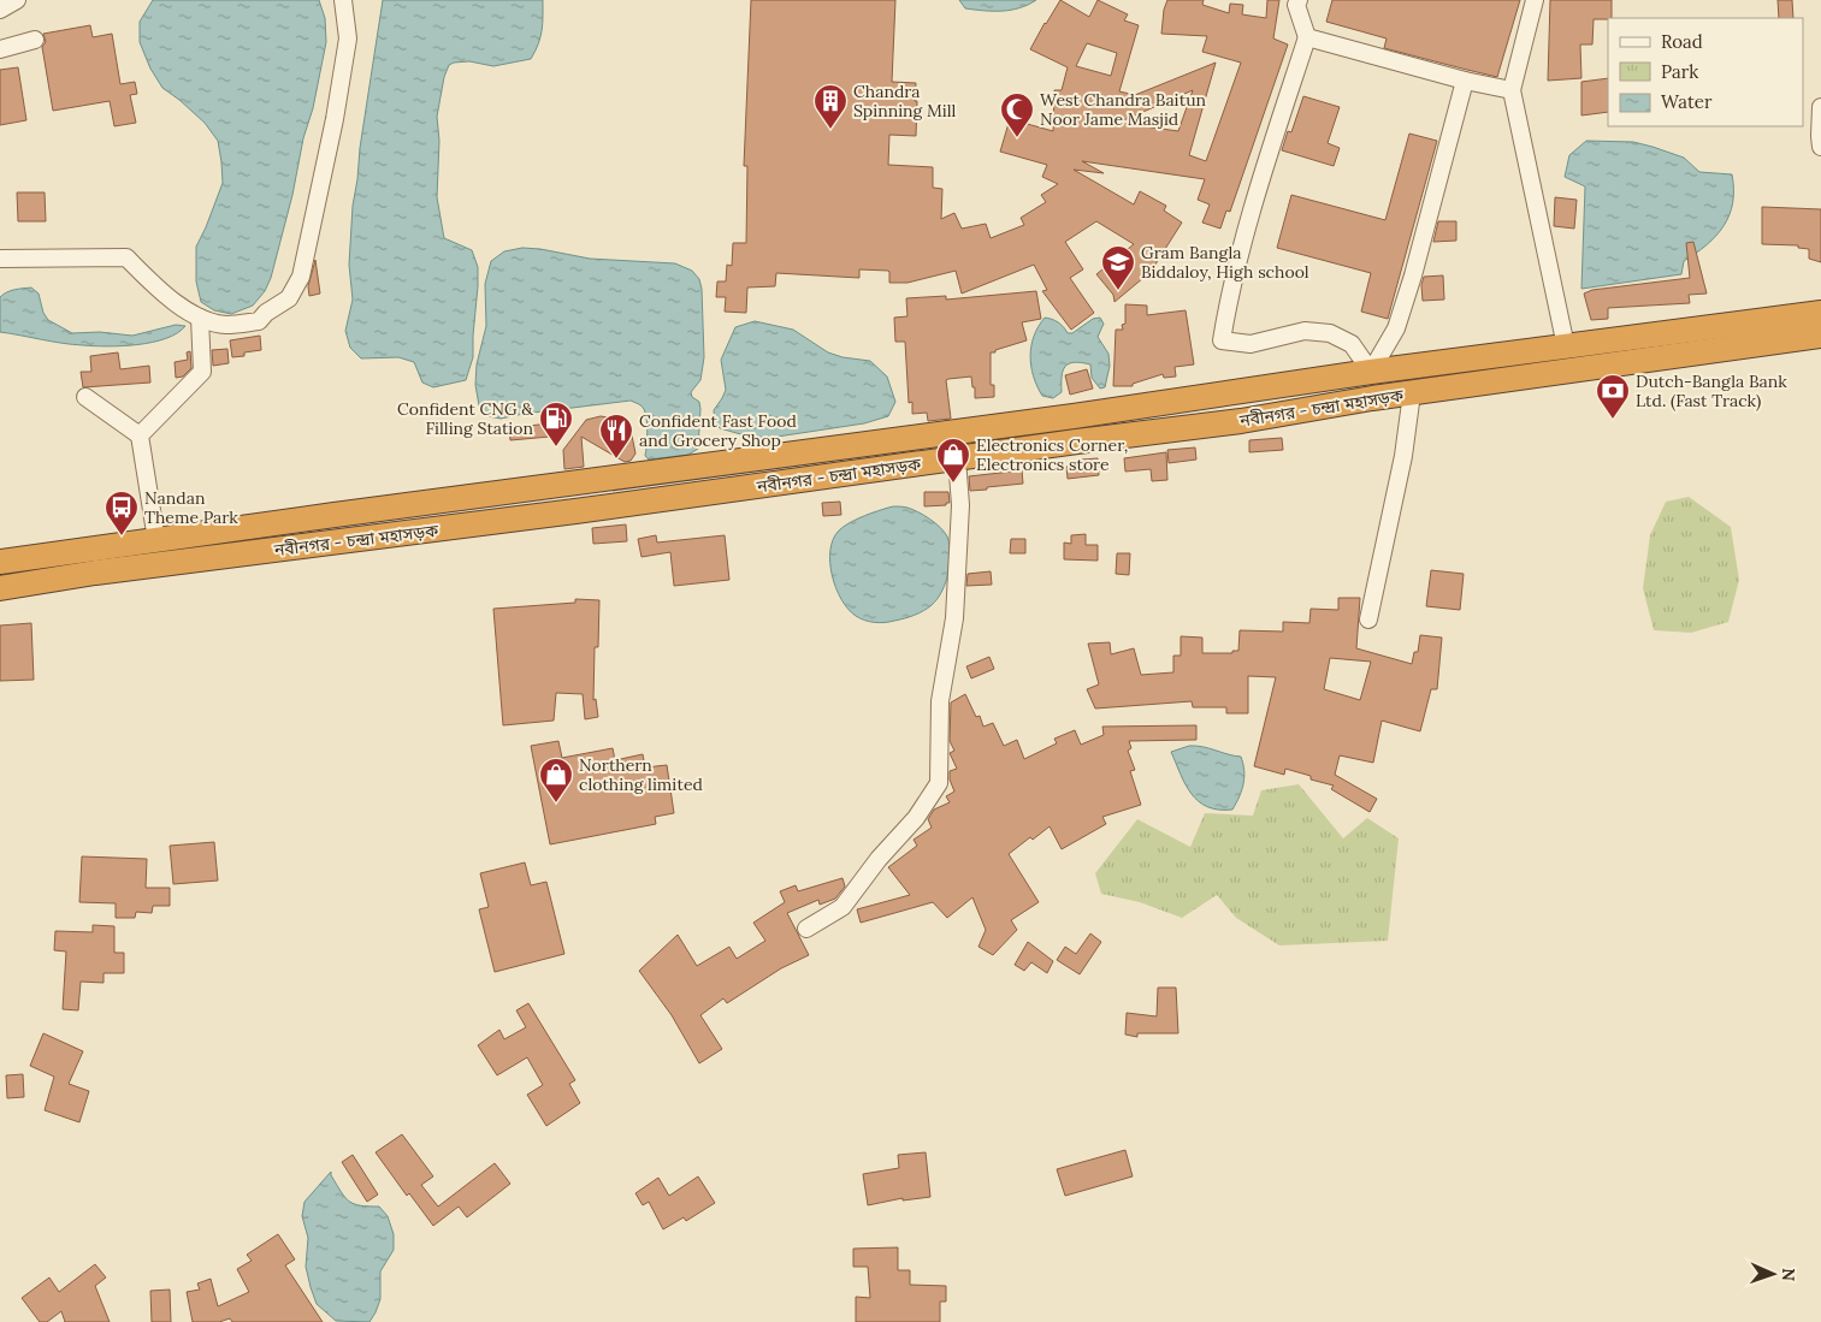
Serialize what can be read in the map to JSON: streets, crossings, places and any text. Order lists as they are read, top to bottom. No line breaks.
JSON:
{"streets":{"highway":["নবীনগর - চন্দ্রা মহাসড়ক"]},"places":{"building":["Chandra Spinning Mill"],"mosque":["West Chandra Baitun Noor Jame Masjid"],"school or university":["Gram Bangla Biddaloy, High school"],"bank":["Dutch-Bangla Bank Ltd. (Fast Track)"],"fuel station":["Confident CNG & Filling Station"],"restaurant":["Confident Fast Food and Grocery Shop"],"shop":["Electronics Corner, Electronics store","Northern clothing limited"],"bus stop":["Nandan Theme Park"]},"legend":["Road","Park","Water"],"north":"right"}
